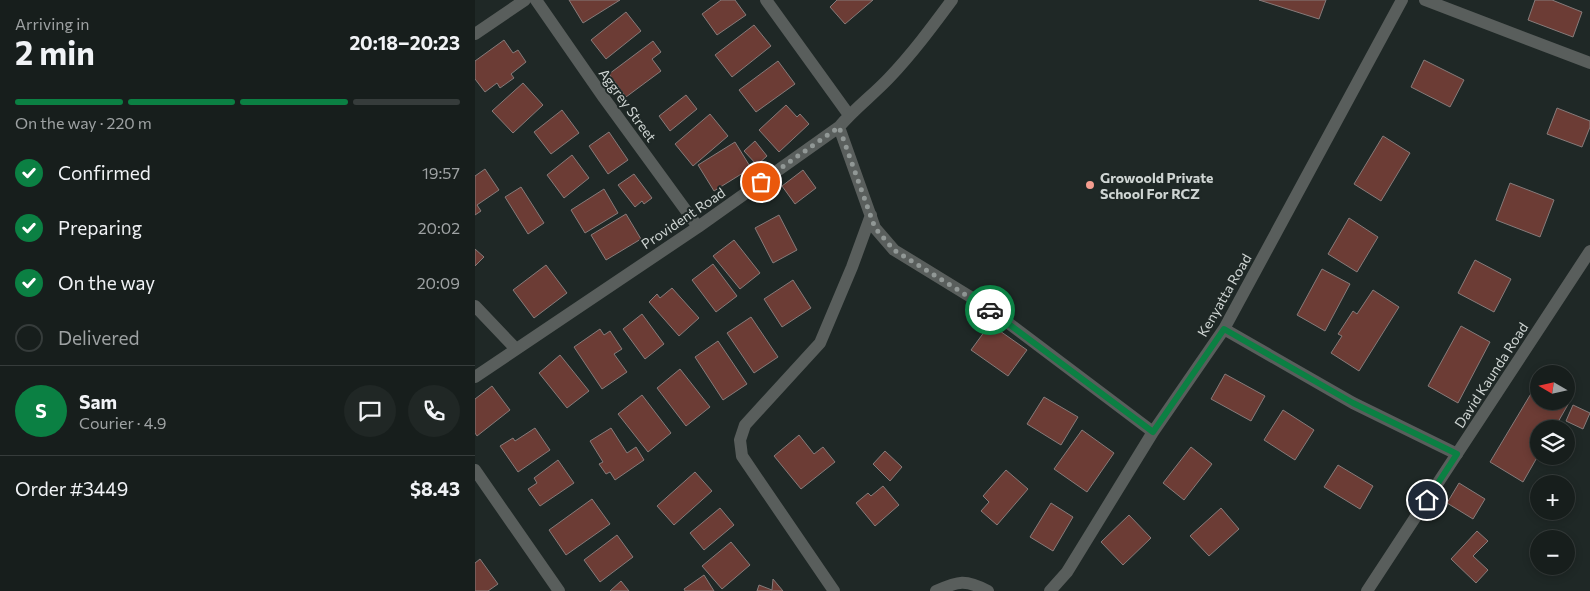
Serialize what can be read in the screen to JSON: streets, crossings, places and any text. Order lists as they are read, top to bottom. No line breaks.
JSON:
{"streets":{"street":["Aggrey Street","Provident Road","Kenyatta Road","David Kaunda Road"]},"crossings":[["Aggrey Street","Provident Road"]],"places":["Growoold Private School For RCZ"],"north":"left","page":{"heading":["2 min","Arriving in","20:18–20:23"],"panel":["Sam","Courier · 4.9","Order #3449","$8.43"],"bar":"On the way · 220 m","list":[["Confirmed","19:57"],["Preparing","20:02"],["On the way","20:09"],"Delivered"],"map_buttons":["+","−"],"round":"S"}}
